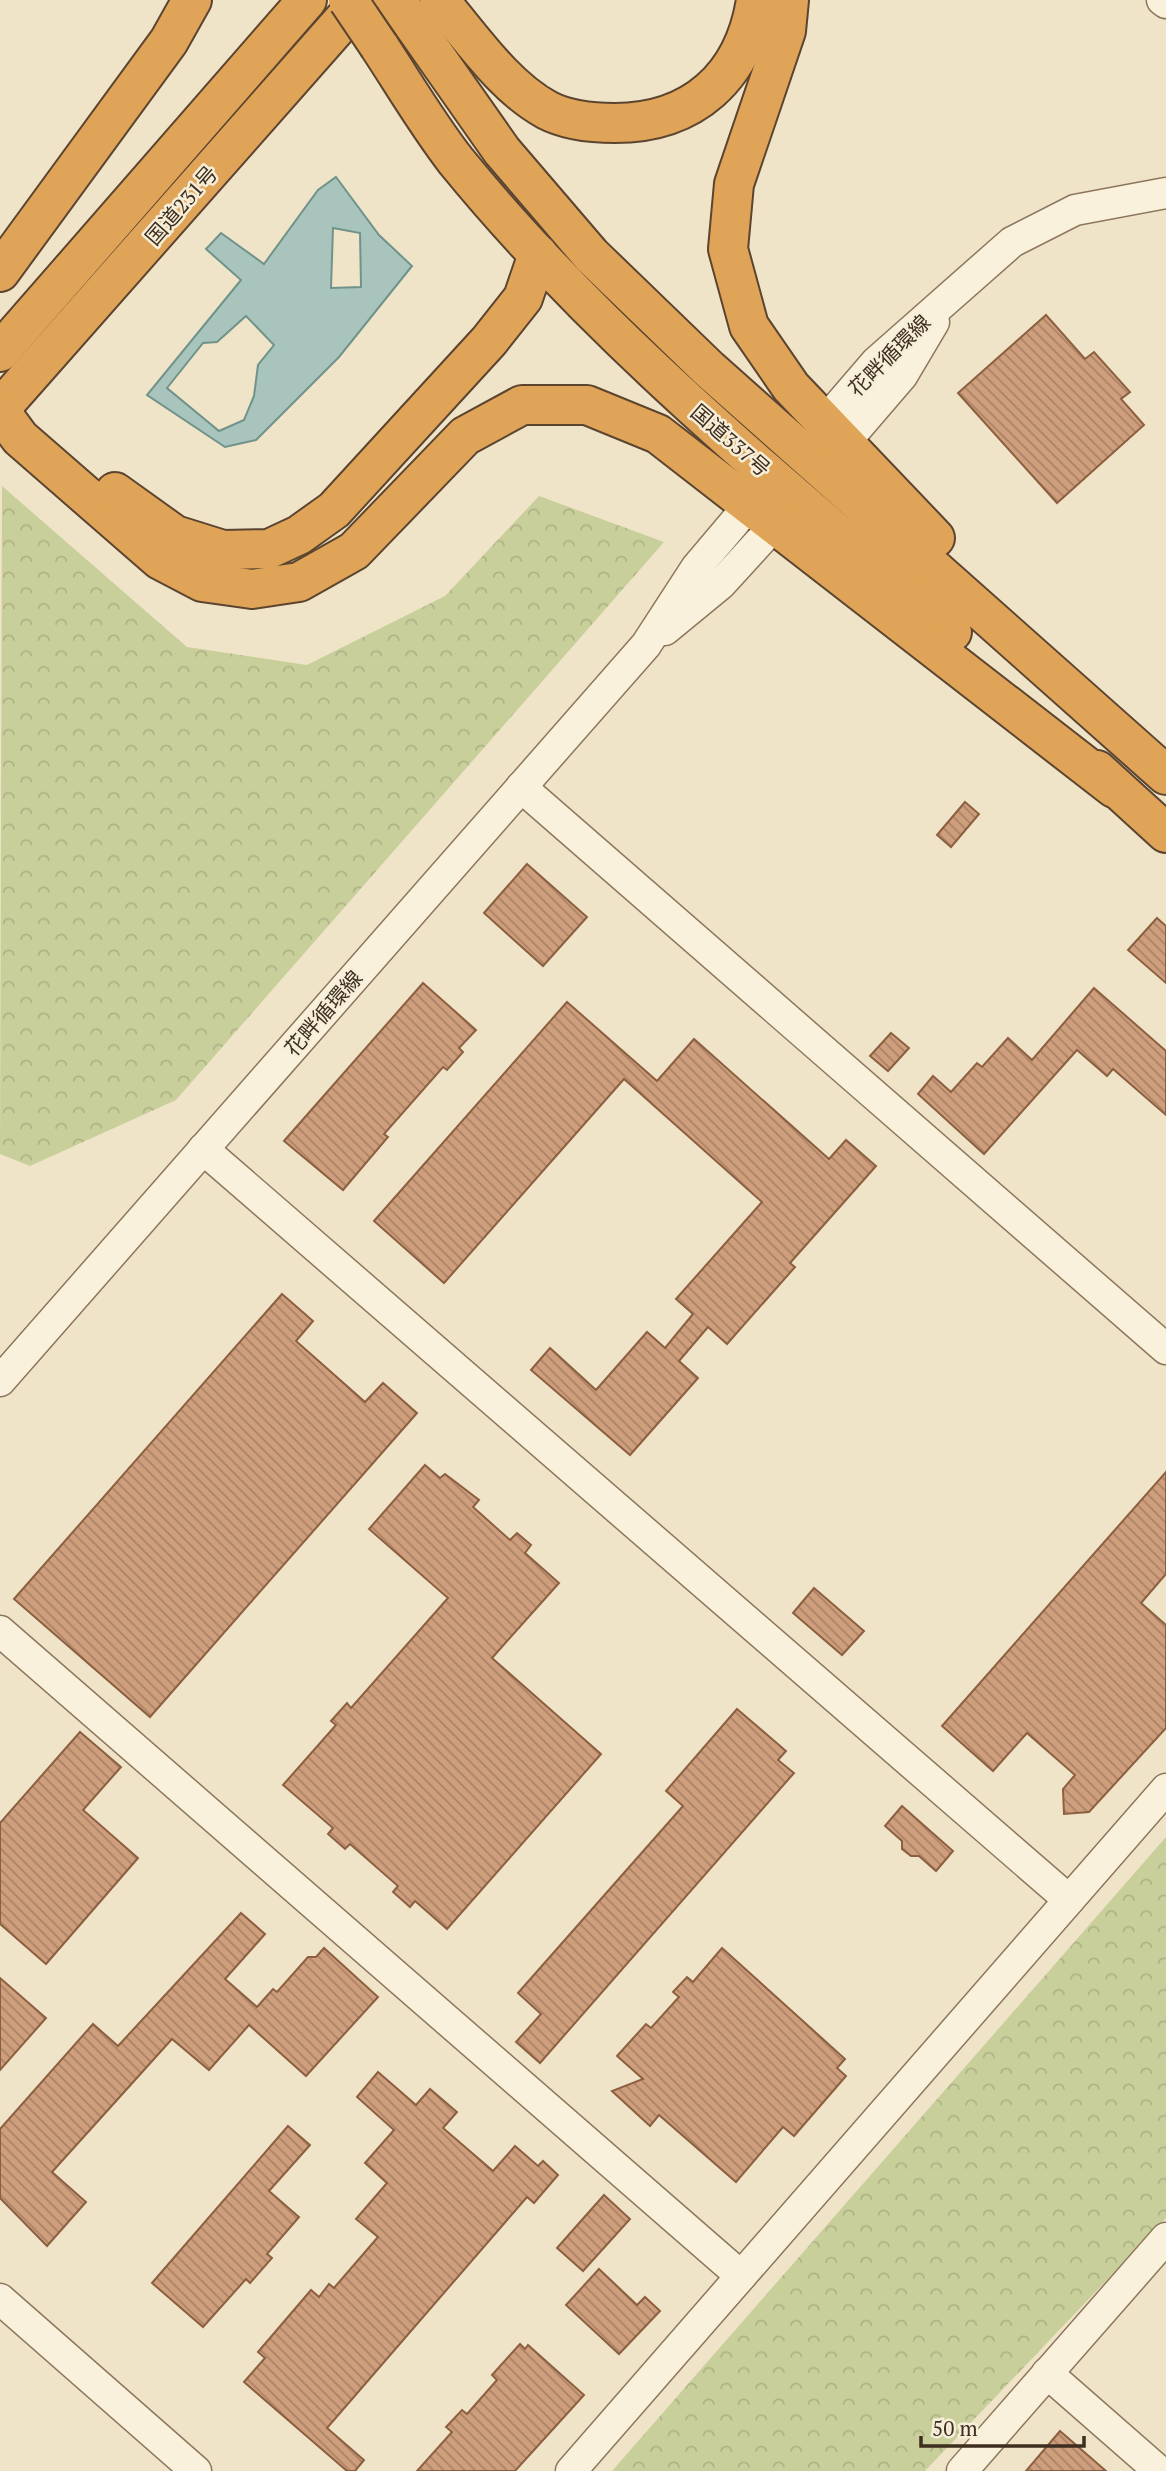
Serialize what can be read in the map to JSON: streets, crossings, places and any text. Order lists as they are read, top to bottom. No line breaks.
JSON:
{"streets":{"highway":["国道231号","国道337号"],"street":["花畔循環線"]},"scale_bar":"50 m"}
